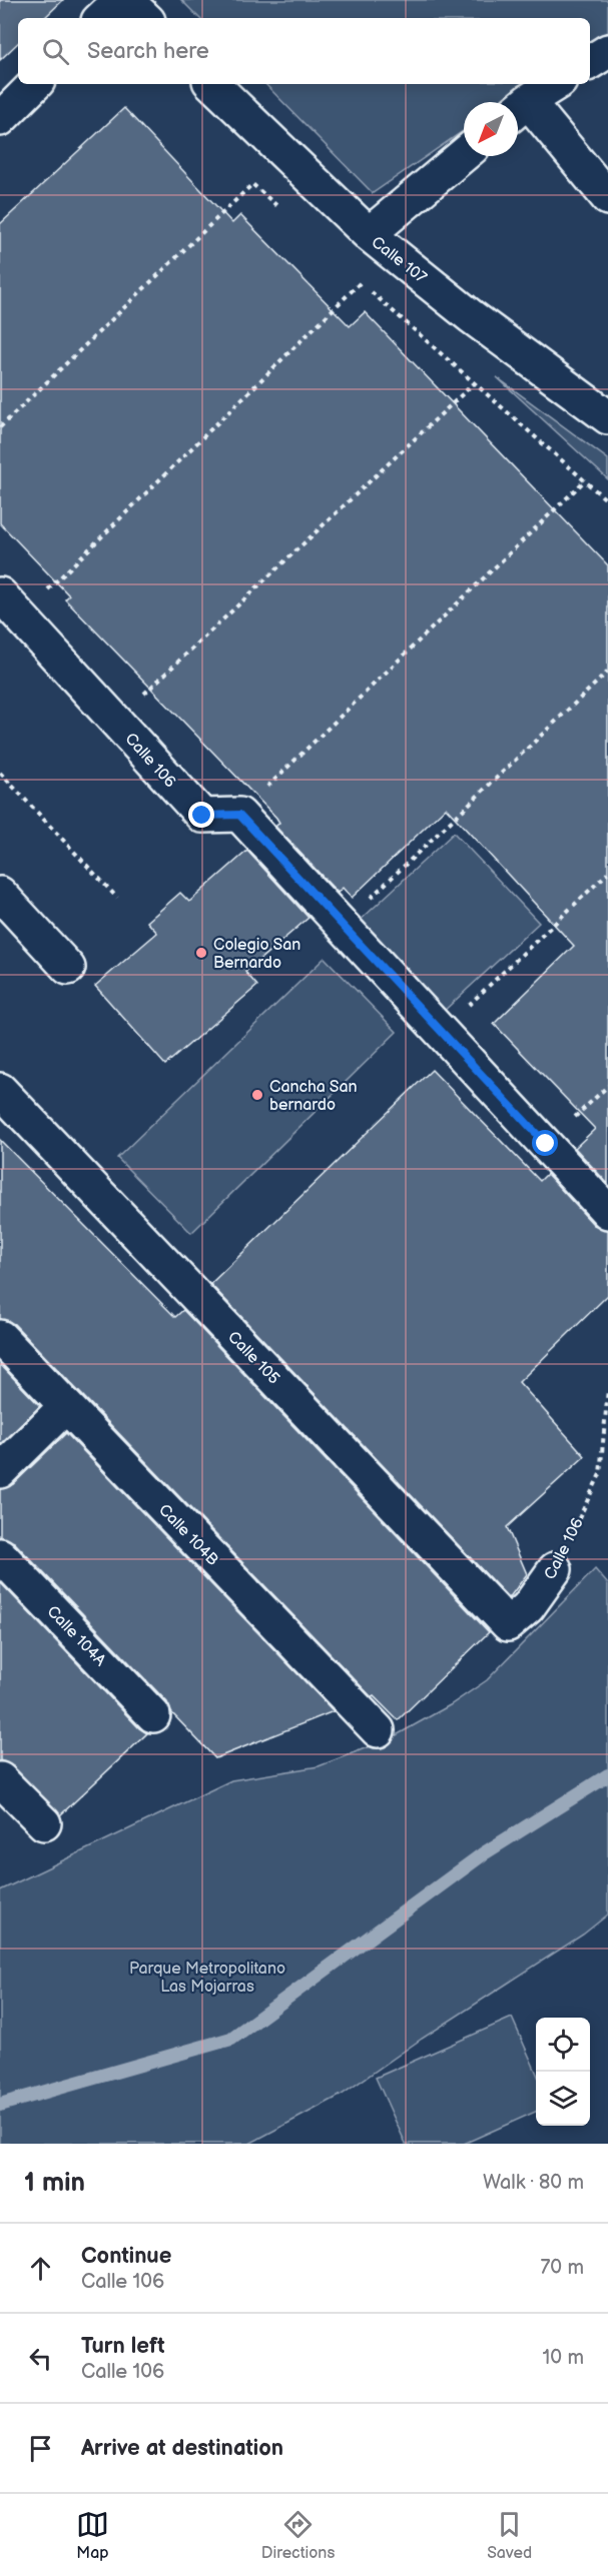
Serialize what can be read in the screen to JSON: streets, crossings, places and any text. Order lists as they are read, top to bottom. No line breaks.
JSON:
{"streets":{"street":["Calle 107","Calle 106","Calle 105","Calle 104B","Calle 104A"]},"crossings":[["Calle 106","Calle 105"]],"parks":["Parque Metropolitano Las Mojarras"],"places":["Colegio San Bernardo","Cancha San bernardo"],"north":"bottom left","page":{"search":"Search here","heading":["1 min","Walk · 80 m"],"list":[["Continue","Calle 106","70 m"],["Turn left","Calle 106","10 m"],"Arrive at destination"],"nav":["Map","Directions","Saved"]}}
